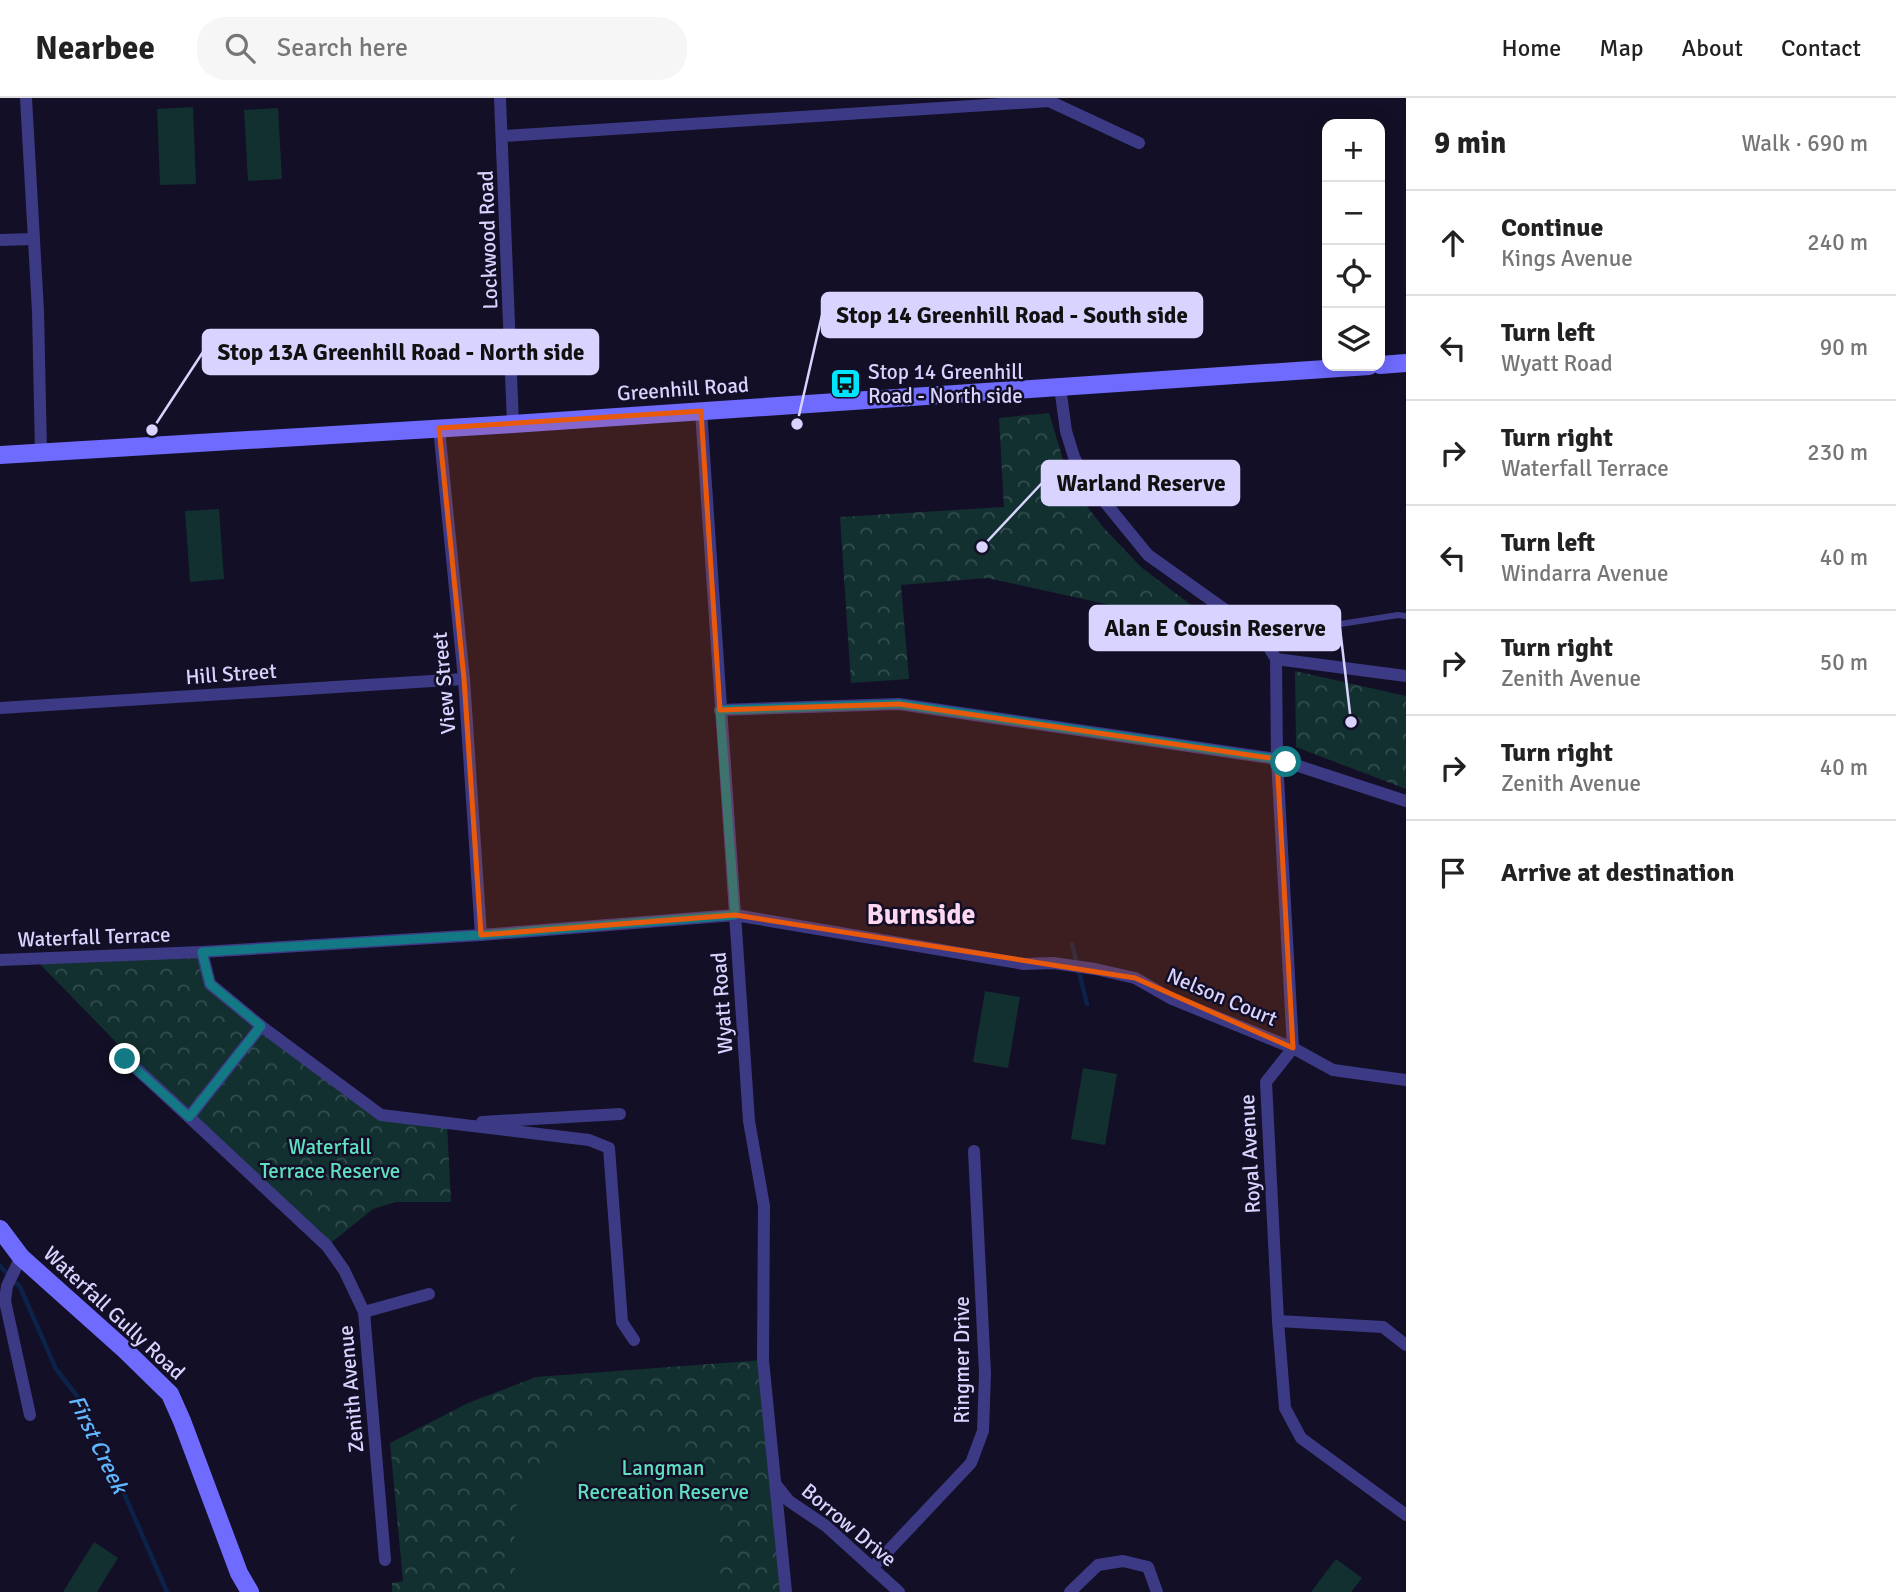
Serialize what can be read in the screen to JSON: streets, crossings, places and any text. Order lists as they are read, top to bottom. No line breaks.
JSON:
{"streets":{"main road":["Greenhill Road","Waterfall Gully Road"],"street":["Lockwood Road","Hill Street","View Street","Waterfall Terrace","Nelson Court","Wyatt Road","Royal Avenue","Ringmer Drive","Zenith Avenue","Borrow Drive"]},"crossings":[["Lockwood Road","Greenhill Road"],["Greenhill Road","View Street"],["Greenhill Road","Wyatt Road"],["Hill Street","View Street"],["View Street","Waterfall Terrace"],["Waterfall Terrace","Nelson Court"],["Waterfall Terrace","Wyatt Road"],["Nelson Court","Royal Avenue"],["Wyatt Road","Borrow Drive"],["Ringmer Drive","Borrow Drive"]],"districts":["Burnside"],"water":["First Creek"],"parks":["Waterfall Terrace Reserve","Langman Recreation Reserve"],"places":{"bus stop":["Stop 14 Greenhill Road - North side"],"other":["Stop 14 Greenhill Road - South side","Stop 13A Greenhill Road - North side","Warland Reserve","Alan E Cousin Reserve"]},"page":{"header":"Nearbee","search":"Search here","nav":["Home","Map","About","Contact"],"heading":["9 min","Walk · 690 m"],"map_buttons":["+","−"],"list":[["Continue","Kings Avenue","240 m"],["Turn left","Wyatt Road","90 m"],["Turn right","Waterfall Terrace","230 m"],["Turn left","Windarra Avenue","40 m"],["Turn right","Zenith Avenue","50 m"],["Turn right","Zenith Avenue","40 m"],"Arrive at destination"]}}
